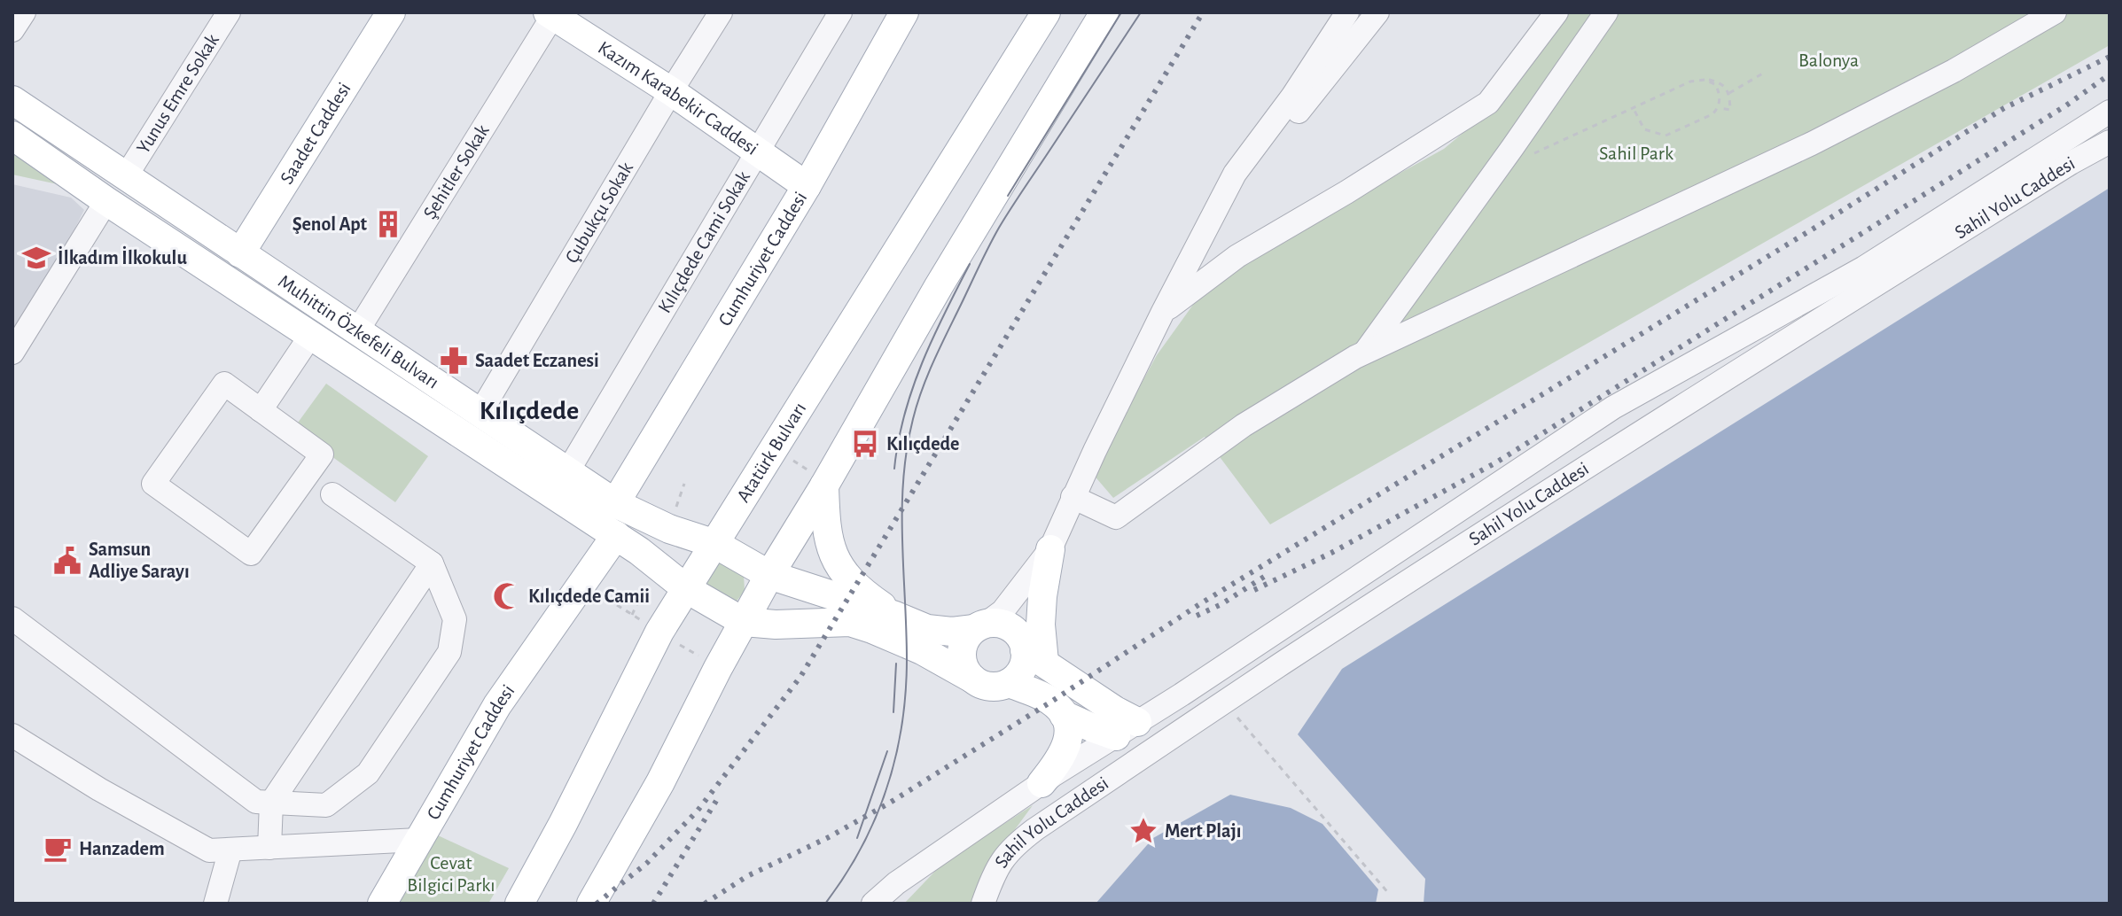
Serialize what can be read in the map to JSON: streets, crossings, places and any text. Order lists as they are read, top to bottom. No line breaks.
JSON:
{"streets":{"main road":["Kazım Karabekir Caddesi","Saadet Caddesi","Cumhuriyet Caddesi","Muhittin Özkefeli Bulvarı","Atatürk Bulvarı"],"street":["Yunus Emre Sokak","Şehitler Sokak","Sahil Yolu Caddesi","Çubukçu Sokak","Kılıçdede Cami Sokak"]},"crossings":[["Yunus Emre Sokak","Muhittin Özkefeli Bulvarı"],["Kazım Karabekir Caddesi","Şehitler Sokak"],["Kazım Karabekir Caddesi","Çubukçu Sokak"],["Kazım Karabekir Caddesi","Kılıçdede Cami Sokak"],["Kazım Karabekir Caddesi","Cumhuriyet Caddesi"],["Saadet Caddesi","Muhittin Özkefeli Bulvarı"],["Şehitler Sokak","Muhittin Özkefeli Bulvarı"],["Çubukçu Sokak","Muhittin Özkefeli Bulvarı"],["Kılıçdede Cami Sokak","Muhittin Özkefeli Bulvarı"],["Cumhuriyet Caddesi","Muhittin Özkefeli Bulvarı"],["Muhittin Özkefeli Bulvarı","Atatürk Bulvarı"]],"districts":["Kılıçdede"],"parks":["Balonya","Sahil Park","Cevat Bilgici Parkı"],"places":{"building":["Şenol Apt"],"school or university":["İlkadım İlkokulu"],"pharmacy":["Saadet Eczanesi"],"bus stop":["Kılıçdede"],"public building":["Samsun Adliye Sarayı"],"mosque":["Kılıçdede Camii"],"place":["Mert Plajı"],"cafe":["Hanzadem"]}}
